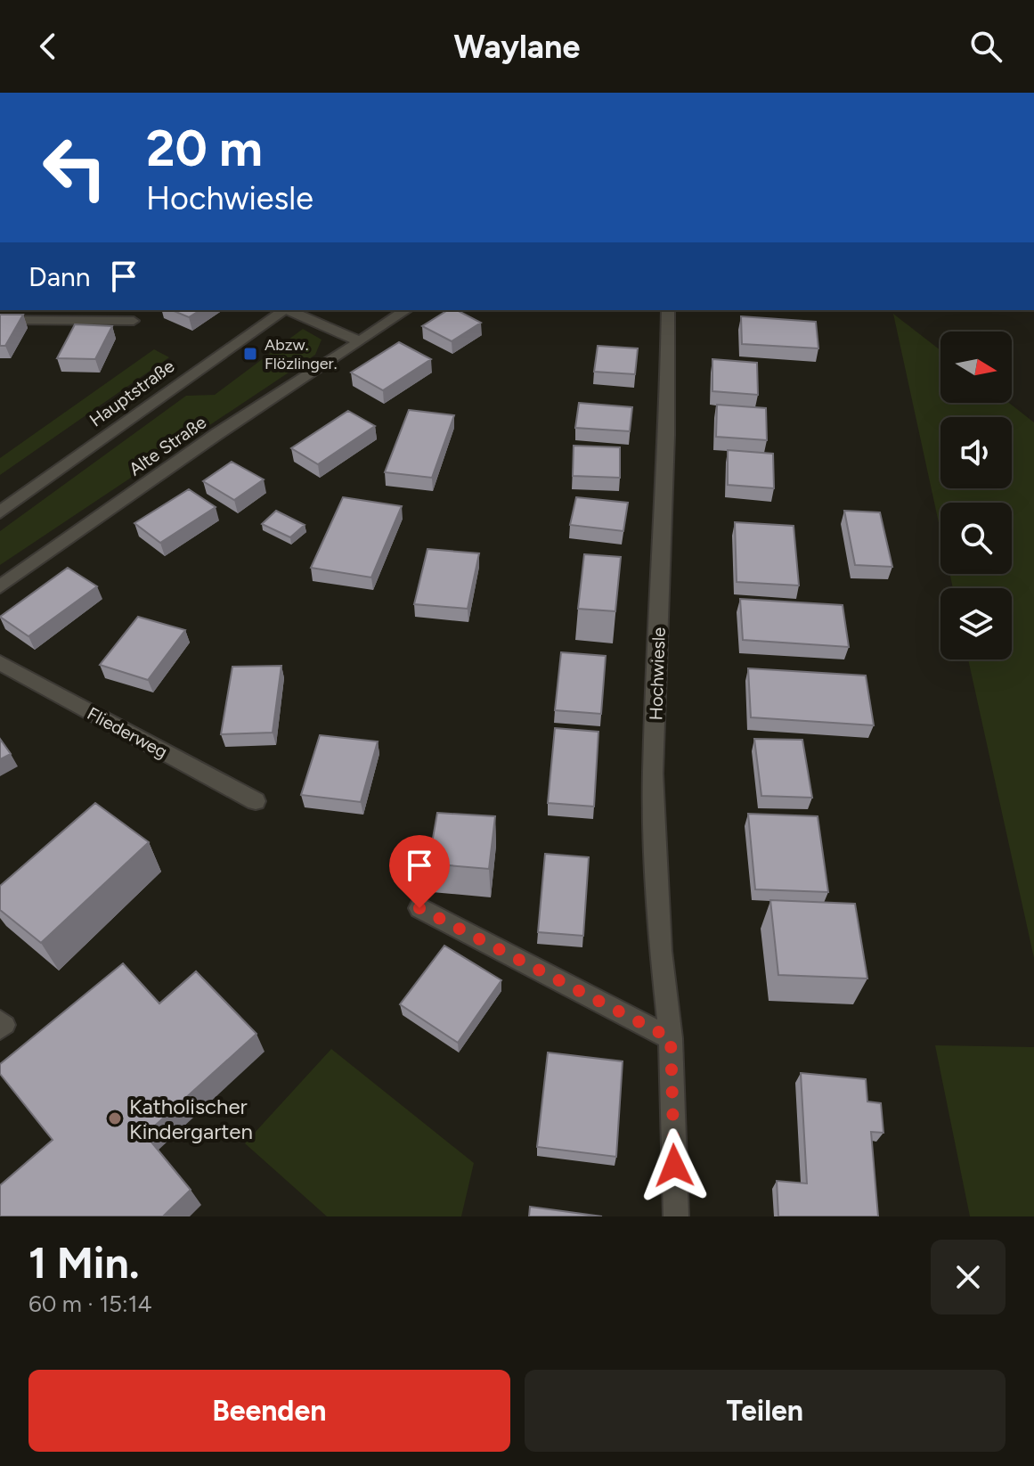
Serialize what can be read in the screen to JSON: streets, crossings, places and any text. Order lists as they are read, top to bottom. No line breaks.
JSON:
{"streets":{"street":["Hauptstraße","Alte Straße","Hochwiesle","Fliederweg"]},"places":{"transit":["Abzw. Flözlinger."],"other":["Katholischer Kindergarten"]},"north":"right","page":{"header":"Waylane","turn":["20 m","Hochwiesle"],"then":"Dann","heading":["1 Min.","60 m · 15:14"],"buttons":["Beenden","Teilen"]}}
